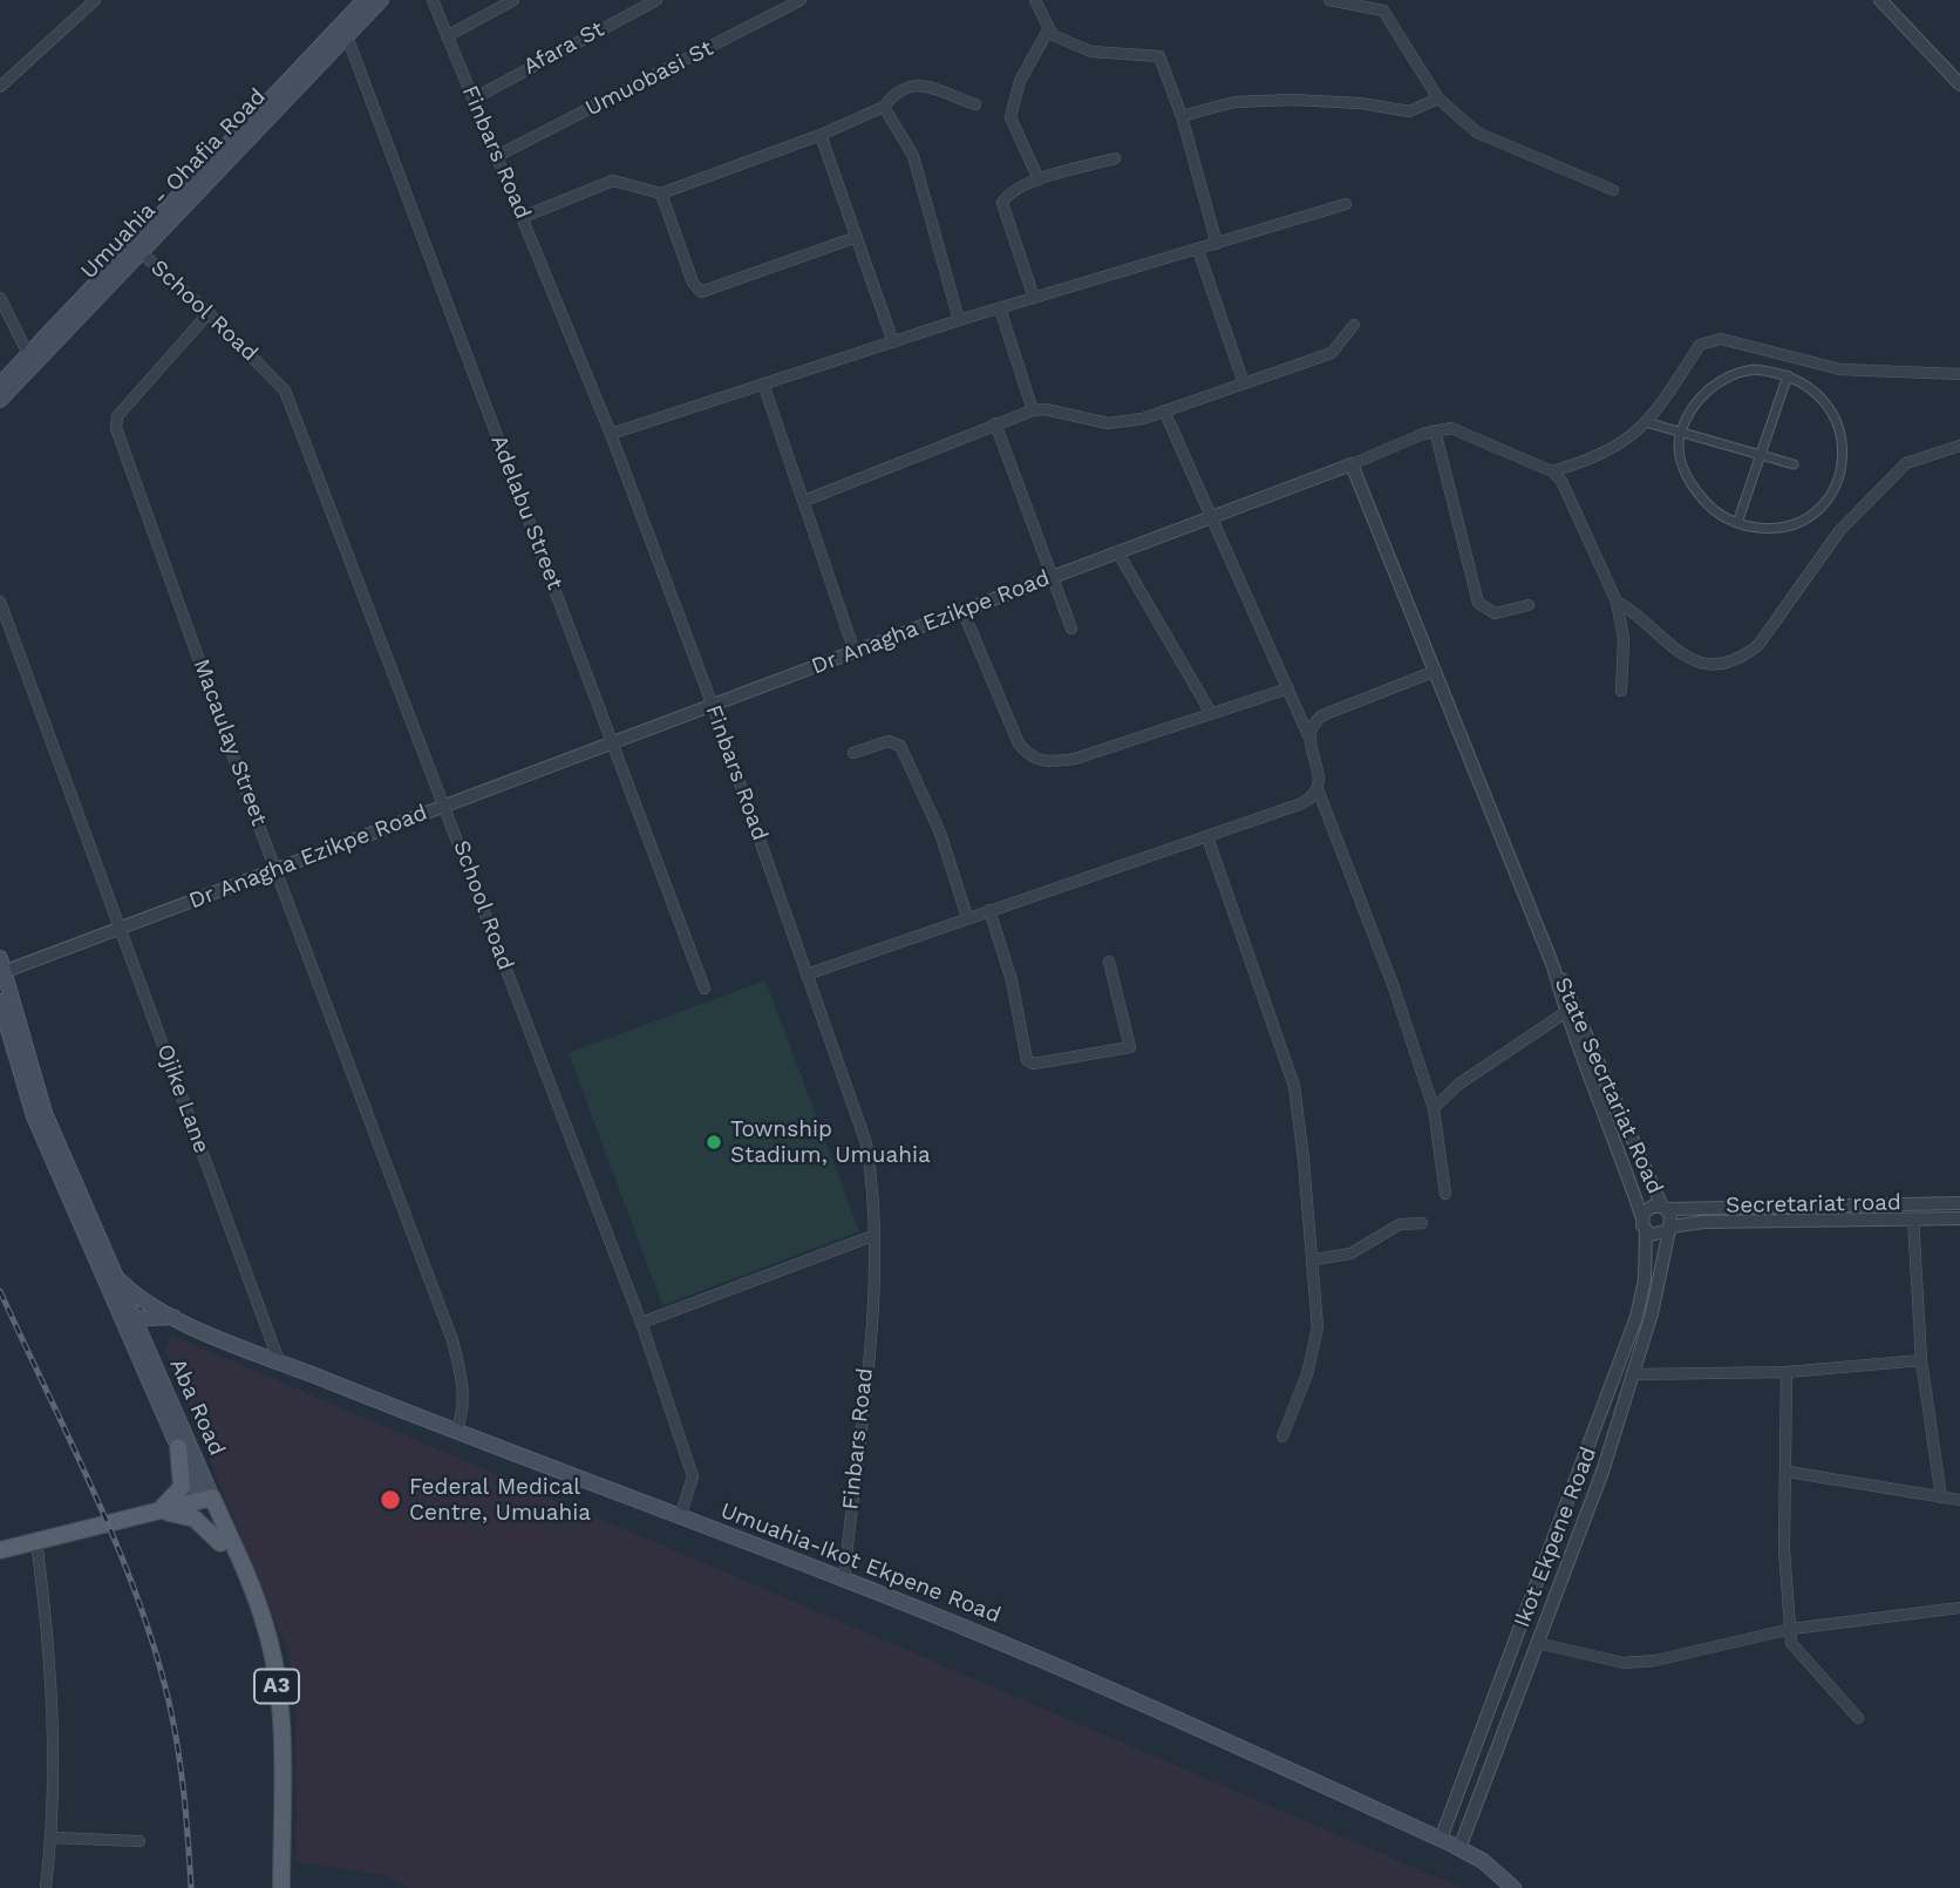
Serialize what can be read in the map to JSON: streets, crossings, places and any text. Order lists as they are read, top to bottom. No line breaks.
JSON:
{"streets":{"main road":["Umuahia - Ohafia Road","Aba Road","Umuahia-Ikot Ekpene Road","A3"],"street":["Afara St","Umuobasi St","Finbars Road","School Road","Adelabu Street","Dr Anagha Ezikpe Road","Macaulay Street","State Secrtariat Road","Ojike Lane","Secretariat road","Ikot Ekpene Road"]},"crossings":[["Afara St","Finbars Road"],["Umuobasi St","Finbars Road"],["Finbars Road","Dr Anagha Ezikpe Road"],["Finbars Road","Umuahia-Ikot Ekpene Road"],["Umuahia - Ohafia Road","School Road"],["Umuahia - Ohafia Road","Adelabu Street"],["School Road","Dr Anagha Ezikpe Road"],["School Road","Macaulay Street"],["School Road","Umuahia-Ikot Ekpene Road"],["Adelabu Street","Dr Anagha Ezikpe Road"],["Dr Anagha Ezikpe Road","Macaulay Street"],["Dr Anagha Ezikpe Road","Ojike Lane"],["Dr Anagha Ezikpe Road","Aba Road"],["Macaulay Street","Umuahia-Ikot Ekpene Road"],["State Secrtariat Road","Secretariat road"],["State Secrtariat Road","Ikot Ekpene Road"],["State Secrtariat Road","Umuahia-Ikot Ekpene Road"],["Ojike Lane","Umuahia-Ikot Ekpene Road"],["Ikot Ekpene Road","Umuahia-Ikot Ekpene Road"]],"places":["Township Stadium, Umuahia","Federal Medical Centre, Umuahia"]}
